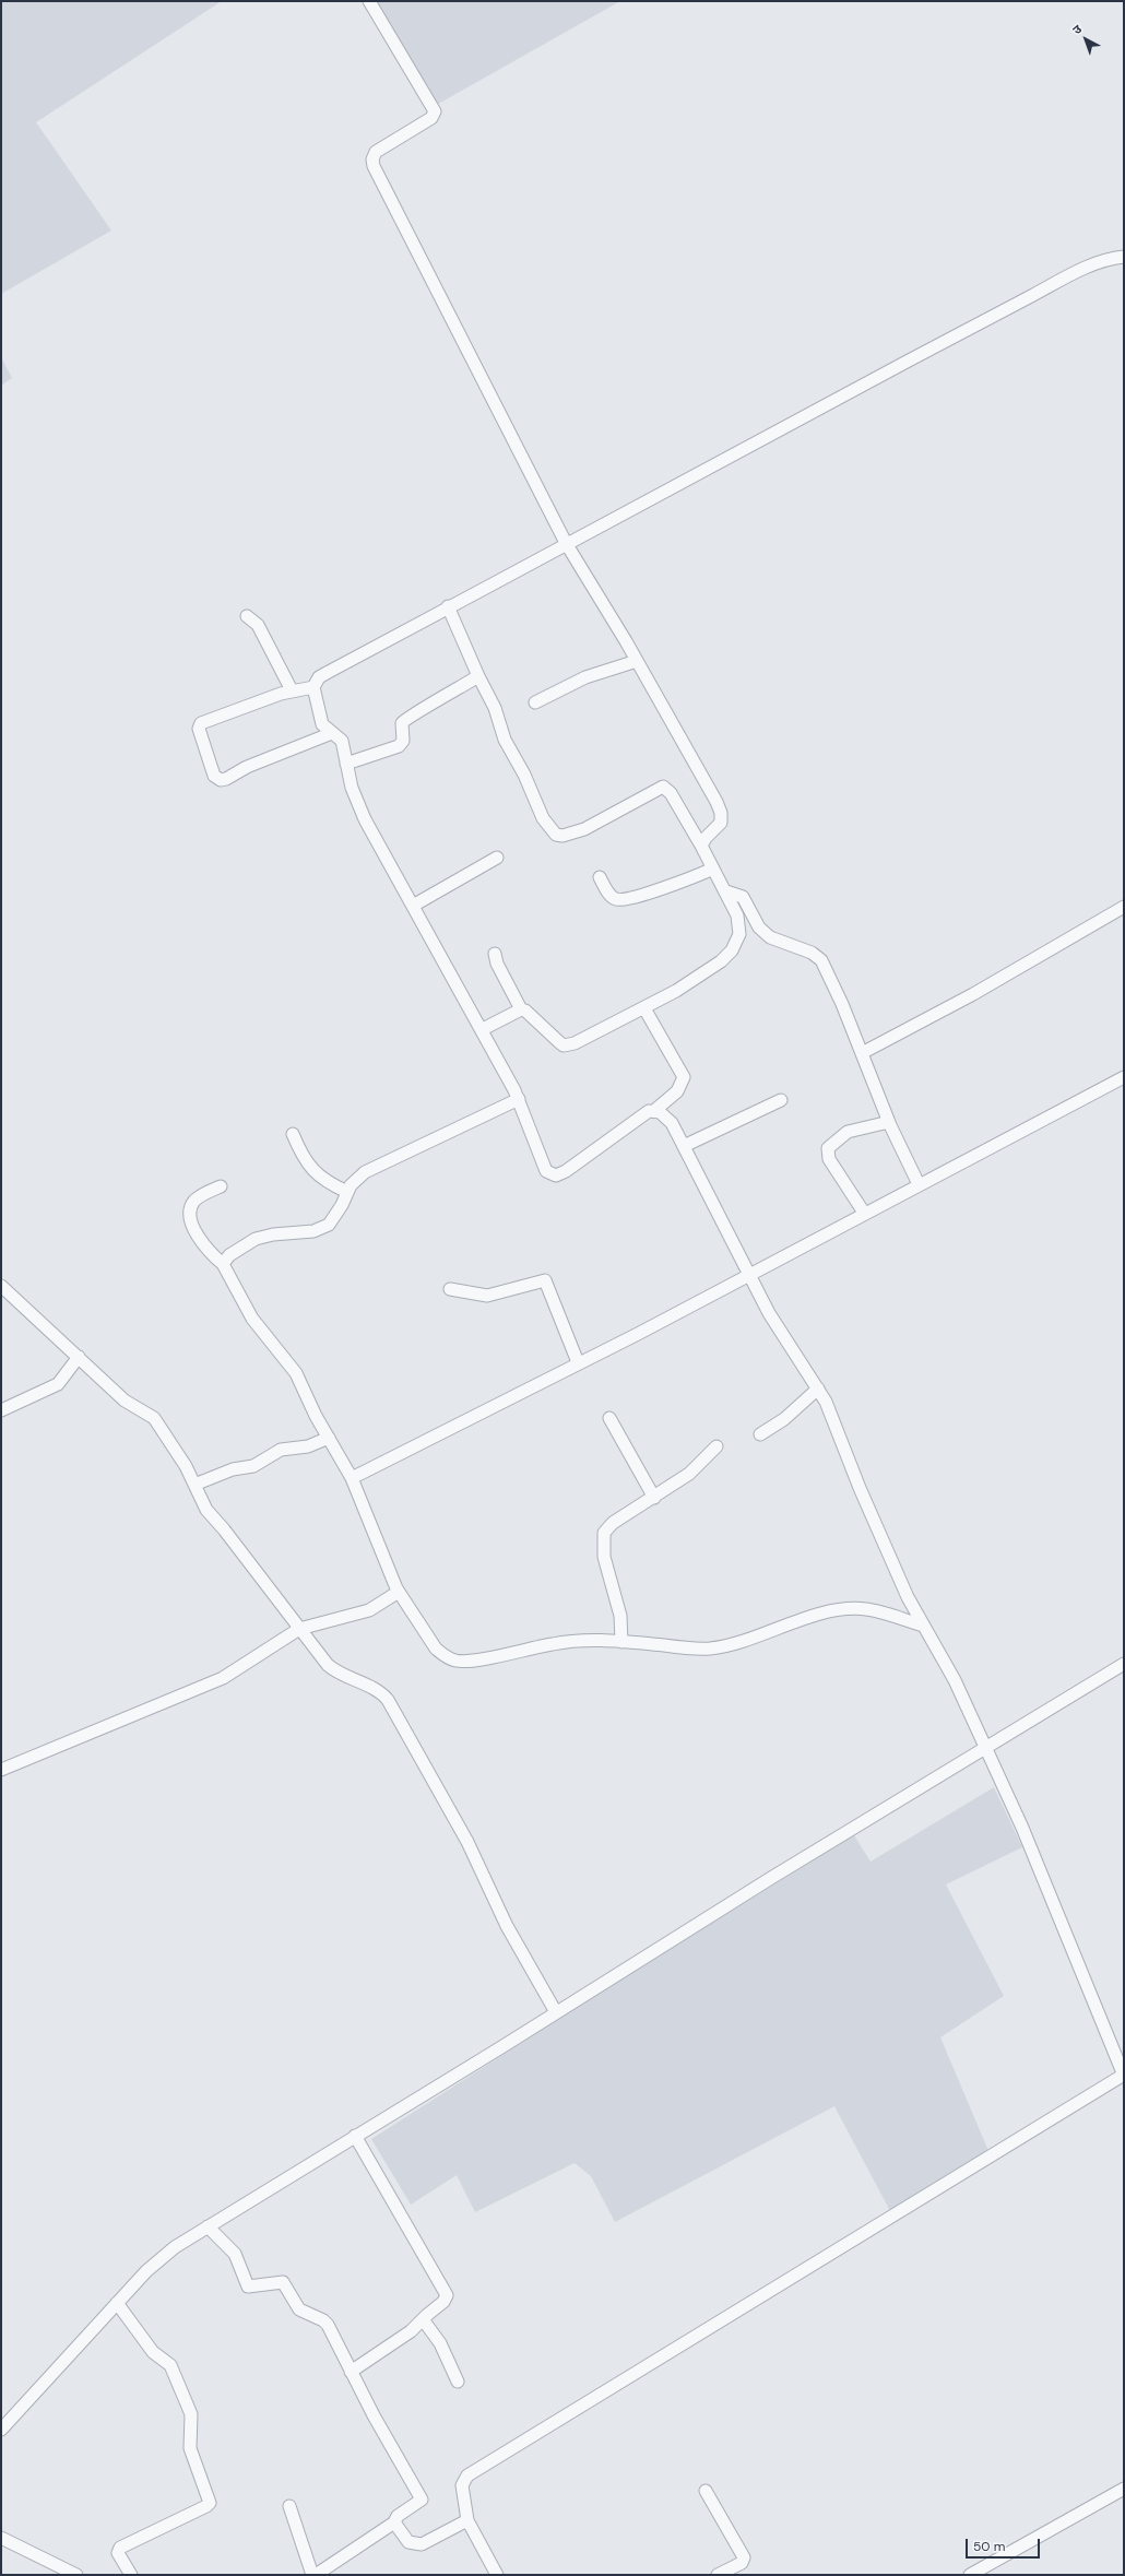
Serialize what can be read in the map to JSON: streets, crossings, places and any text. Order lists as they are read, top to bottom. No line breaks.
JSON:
{"scale_bar":"50 m","north":"top left"}
